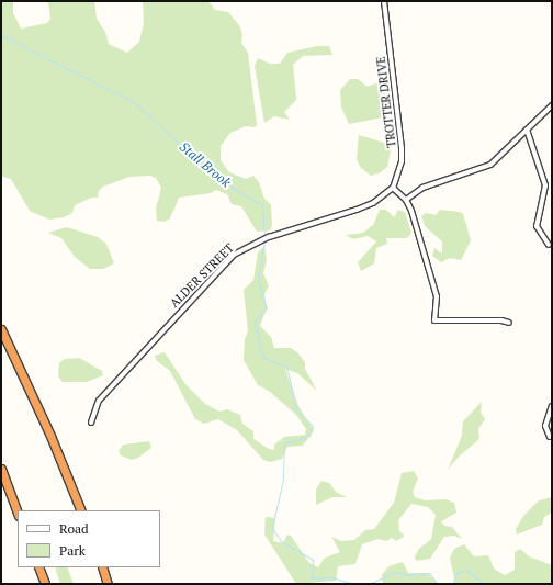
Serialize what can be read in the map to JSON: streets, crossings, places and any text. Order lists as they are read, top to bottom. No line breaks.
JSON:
{"streets":{"street":["TROTTER DRIVE","ALDER STREET"]},"crossings":[["TROTTER DRIVE","ALDER STREET"]],"water":["Stall Brook"],"legend":["Road","Park"]}
